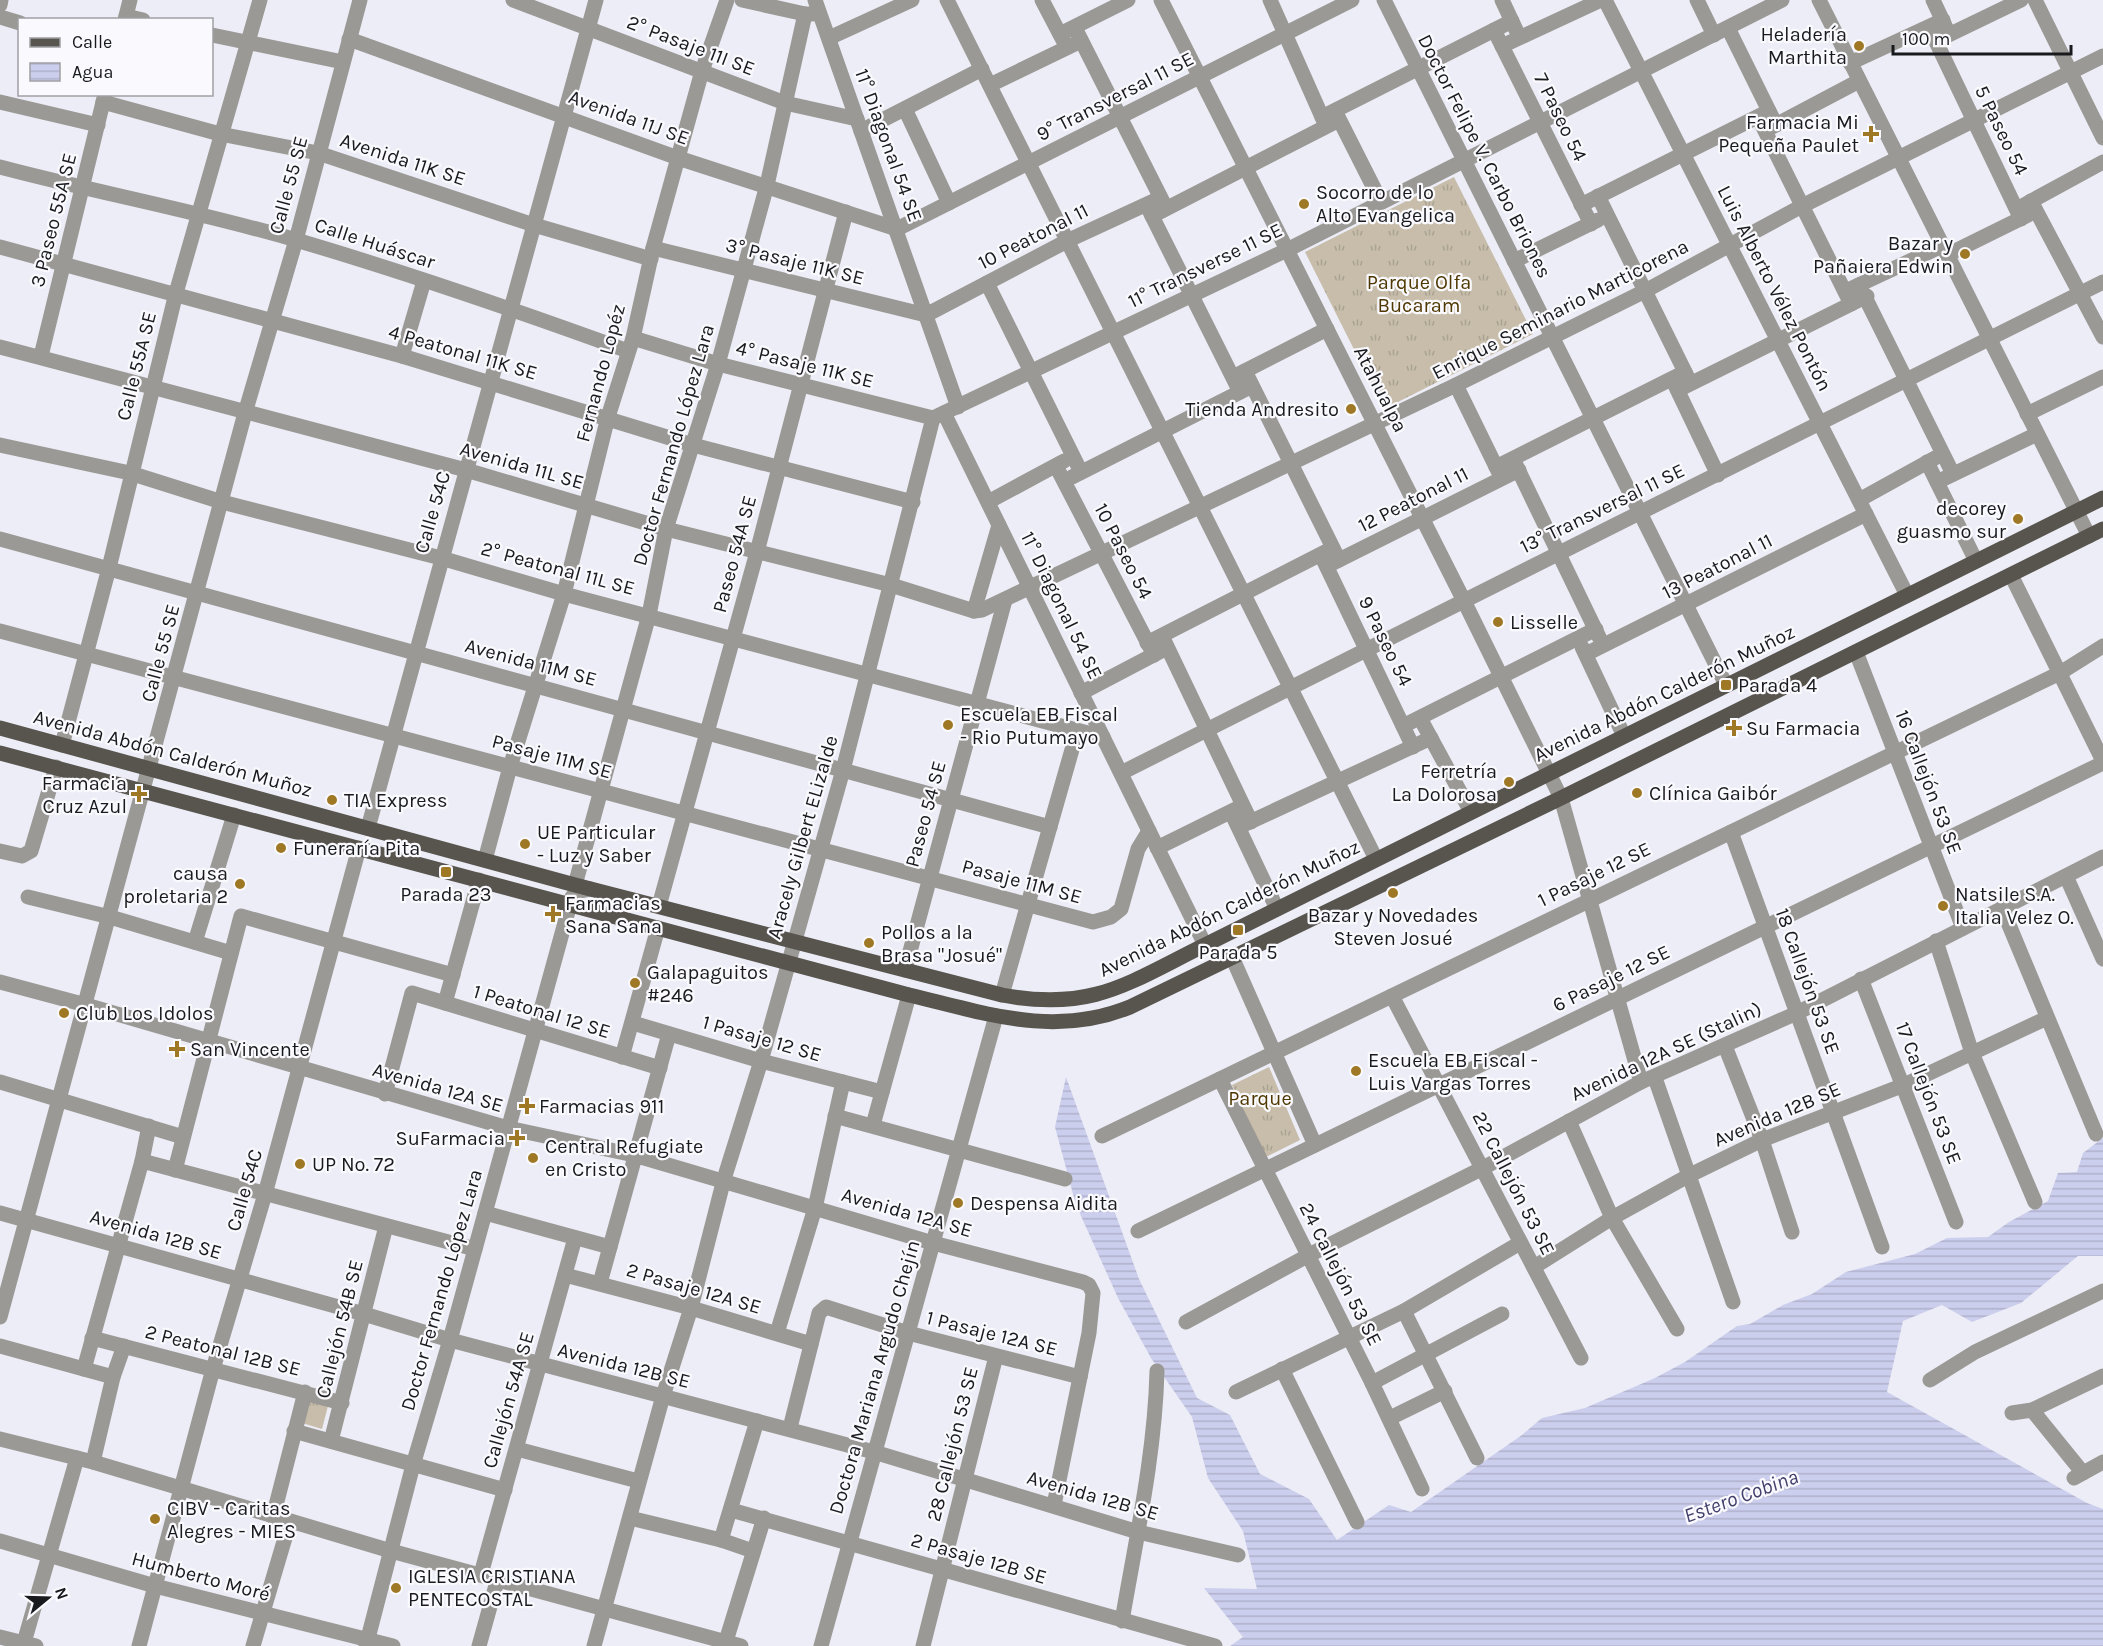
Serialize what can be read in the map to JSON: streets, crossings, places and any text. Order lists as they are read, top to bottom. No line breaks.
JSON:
{"streets":{"main road":["Avenida Abdón Calderón Muñoz"],"street":["2° Pasaje 11I SE","9° Transversal 11 SE","Avenida 11J SE","7 Paseo 54","5 Paseo 54","11° Diagonal 54 SE","Doctor Felipe V. Carbo Briones","Avenida 11K SE","Calle 55 SE","3 Paseo 55A SE","10 Peatonal 11","Calle Huáscar","3° Pasaje 11K SE","11° Transverse 11 SE","Luis Alberto Vélez Pontón","Enrique Seminario Marticorena","4 Peatonal 11K SE","4° Pasaje 11K SE","Calle 55A SE","Fernando Lopéz","Atahualpa","Doctor Fernando López Lara","Avenida 11L SE","12 Peatonal 11","13° Transversal 11 SE","Calle 54C","10 Paseo 54","Paseo 54A SE","13 Peatonal 11","2° Peatonal 11L SE","9 Paseo 54","Avenida 11M SE","Pasaje 11M SE","16 Callejón 53 SE","Paseo 54 SE","Aracely Gilbert ELizalde","1 Pasaje 12 SE","6 Pasaje 12 SE","18 Callejón 53 SE","1 Peatonal 12 SE","Avenida 12A SE (Stalin)","Avenida 12A SE","17 Callejón 53 SE","Avenida 12B SE","22 Callejón 53 SE","24 Callejón 53 SE","2 Pasaje 12A SE","Callejón 54B SE","1 Pasaje 12A SE","2 Peatonal 12B SE","Doctora Mariana Argudo Chejín","Callejón 54A SE","28 Callejón 53 SE","2 Pasaje 12B SE","Humberto Moré"]},"crossings":[["2° Pasaje 11I SE","11° Diagonal 54 SE"],["2° Pasaje 11I SE","Fernando Lopéz"],["2° Pasaje 11I SE","Doctor Fernando López Lara"],["2° Pasaje 11I SE","Calle 54C"],["9° Transversal 11 SE","Avenida 11J SE"],["9° Transversal 11 SE","11° Diagonal 54 SE"],["9° Transversal 11 SE","Atahualpa"],["9° Transversal 11 SE","9 Paseo 54"],["Avenida 11J SE","11° Diagonal 54 SE"],["Avenida 11J SE","Calle 55 SE"],["Avenida 11J SE","Fernando Lopéz"],["Avenida 11J SE","Doctor Fernando López Lara"],["Avenida 11J SE","Calle 54C"],["Avenida 11J SE","Paseo 54A SE"],["7 Paseo 54","10 Peatonal 11"],["7 Paseo 54","11° Transverse 11 SE"],["5 Paseo 54","Enrique Seminario Marticorena"],["5 Paseo 54","12 Peatonal 11"],["11° Diagonal 54 SE","10 Peatonal 11"],["11° Diagonal 54 SE","3° Pasaje 11K SE"],["11° Diagonal 54 SE","11° Transverse 11 SE"],["11° Diagonal 54 SE","Enrique Seminario Marticorena"],["11° Diagonal 54 SE","4° Pasaje 11K SE"],["11° Diagonal 54 SE","Doctor Fernando López Lara"],["11° Diagonal 54 SE","12 Peatonal 11"],["11° Diagonal 54 SE","13° Transversal 11 SE"],["11° Diagonal 54 SE","2° Peatonal 11L SE"],["11° Diagonal 54 SE","Avenida Abdón Calderón Muñoz"],["11° Diagonal 54 SE","Pasaje 11M SE"],["11° Diagonal 54 SE","Aracely Gilbert ELizalde"],["Doctor Felipe V. Carbo Briones","10 Peatonal 11"],["Doctor Felipe V. Carbo Briones","11° Transverse 11 SE"],["Doctor Felipe V. Carbo Briones","Enrique Seminario Marticorena"],["Doctor Felipe V. Carbo Briones","12 Peatonal 11"],["Doctor Felipe V. Carbo Briones","13° Transversal 11 SE"],["Doctor Felipe V. Carbo Briones","13 Peatonal 11"],["Doctor Felipe V. Carbo Briones","Avenida Abdón Calderón Muñoz"],["Avenida 11K SE","Calle 55 SE"],["Avenida 11K SE","3 Paseo 55A SE"],["Avenida 11K SE","3° Pasaje 11K SE"],["Avenida 11K SE","Calle 55A SE"],["Avenida 11K SE","Fernando Lopéz"],["Avenida 11K SE","Calle 54C"],["Calle 55 SE","Calle Huáscar"],["Calle 55 SE","4 Peatonal 11K SE"],["Calle 55 SE","Avenida 11L SE"],["Calle 55 SE","2° Peatonal 11L SE"],["Calle 55 SE","Avenida 11M SE"],["Calle 55 SE","Avenida Abdón Calderón Muñoz"],["Calle 55 SE","Pasaje 11M SE"],["Calle 55 SE","Avenida 12A SE"],["Calle 55 SE","Avenida 12B SE"],["3 Paseo 55A SE","Calle Huáscar"],["3 Paseo 55A SE","4 Peatonal 11K SE"],["3 Paseo 55A SE","Avenida 11L SE"],["10 Peatonal 11","3° Pasaje 11K SE"],["10 Peatonal 11","Atahualpa"],["10 Peatonal 11","9 Paseo 54"],["Calle Huáscar","4° Pasaje 11K SE"],["Calle Huáscar","Calle 55A SE"],["Calle Huáscar","Fernando Lopéz"],["Calle Huáscar","Calle 54C"],["3° Pasaje 11K SE","Fernando Lopéz"],["3° Pasaje 11K SE","Doctor Fernando López Lara"],["3° Pasaje 11K SE","Paseo 54A SE"],["11° Transverse 11 SE","Luis Alberto Vélez Pontón"],["11° Transverse 11 SE","4° Pasaje 11K SE"],["11° Transverse 11 SE","Atahualpa"],["11° Transverse 11 SE","9 Paseo 54"],["11° Transverse 11 SE","Aracely Gilbert ELizalde"],["Luis Alberto Vélez Pontón","Enrique Seminario Marticorena"],["Luis Alberto Vélez Pontón","12 Peatonal 11"],["Luis Alberto Vélez Pontón","13° Transversal 11 SE"],["Luis Alberto Vélez Pontón","13 Peatonal 11"],["Luis Alberto Vélez Pontón","Avenida Abdón Calderón Muñoz"],["Enrique Seminario Marticorena","Atahualpa"],["Enrique Seminario Marticorena","10 Paseo 54"],["Enrique Seminario Marticorena","9 Paseo 54"],["4 Peatonal 11K SE","Calle 55A SE"],["4 Peatonal 11K SE","Fernando Lopéz"],["4 Peatonal 11K SE","Doctor Fernando López Lara"],["4 Peatonal 11K SE","Calle 54C"],["4 Peatonal 11K SE","Paseo 54A SE"],["4 Peatonal 11K SE","Aracely Gilbert ELizalde"],["4° Pasaje 11K SE","Fernando Lopéz"],["4° Pasaje 11K SE","Doctor Fernando López Lara"],["4° Pasaje 11K SE","Paseo 54A SE"],["4° Pasaje 11K SE","Aracely Gilbert ELizalde"],["Calle 55A SE","Avenida 11L SE"],["Calle 55A SE","2° Peatonal 11L SE"],["Calle 55A SE","Avenida 11M SE"],["Calle 55A SE","Avenida Abdón Calderón Muñoz"],["Calle 55A SE","Pasaje 11M SE"],["Fernando Lopéz","Avenida 11L SE"],["Fernando Lopéz","2° Peatonal 11L SE"],["Fernando Lopéz","Avenida 11M SE"],["Fernando Lopéz","Avenida Abdón Calderón Muñoz"],["Fernando Lopéz","Pasaje 11M SE"],["Atahualpa","12 Peatonal 11"],["Atahualpa","13° Transversal 11 SE"],["Atahualpa","Avenida Abdón Calderón Muñoz"],["Atahualpa","1 Pasaje 12 SE"],["Atahualpa","6 Pasaje 12 SE"],["Atahualpa","Avenida 12A SE (Stalin)"],["Atahualpa","Avenida 12B SE"],["Doctor Fernando López Lara","Avenida 11L SE"],["Doctor Fernando López Lara","2° Peatonal 11L SE"],["Doctor Fernando López Lara","Avenida 11M SE"],["Doctor Fernando López Lara","Avenida Abdón Calderón Muñoz"],["Doctor Fernando López Lara","Pasaje 11M SE"],["Doctor Fernando López Lara","1 Peatonal 12 SE"],["Doctor Fernando López Lara","Avenida 12A SE"],["Doctor Fernando López Lara","Avenida 12B SE"],["Doctor Fernando López Lara","Humberto Moré"],["Avenida 11L SE","Calle 54C"],["Avenida 11L SE","Paseo 54A SE"],["Avenida 11L SE","Aracely Gilbert ELizalde"],["12 Peatonal 11","10 Paseo 54"],["12 Peatonal 11","9 Paseo 54"],["13° Transversal 11 SE","9 Paseo 54"],["Calle 54C","2° Peatonal 11L SE"],["Calle 54C","Avenida 11M SE"],["Calle 54C","Avenida Abdón Calderón Muñoz"],["Calle 54C","Pasaje 11M SE"],["Calle 54C","Avenida 12A SE"],["Calle 54C","Avenida 12B SE"],["Calle 54C","2 Peatonal 12B SE"],["Calle 54C","Humberto Moré"],["Paseo 54A SE","2° Peatonal 11L SE"],["Paseo 54A SE","Avenida 11M SE"],["Paseo 54A SE","Avenida Abdón Calderón Muñoz"],["Paseo 54A SE","Pasaje 11M SE"],["2° Peatonal 11L SE","Paseo 54 SE"],["2° Peatonal 11L SE","Aracely Gilbert ELizalde"],["Avenida 11M SE","Paseo 54 SE"],["Avenida 11M SE","Aracely Gilbert ELizalde"],["Avenida Abdón Calderón Muñoz","Paseo 54 SE"],["Avenida Abdón Calderón Muñoz","Aracely Gilbert ELizalde"],["Pasaje 11M SE","Paseo 54 SE"],["Pasaje 11M SE","Aracely Gilbert ELizalde"],["16 Callejón 53 SE","1 Pasaje 12 SE"],["16 Callejón 53 SE","6 Pasaje 12 SE"],["16 Callejón 53 SE","Avenida 12A SE (Stalin)"],["Aracely Gilbert ELizalde","1 Pasaje 12 SE"],["Aracely Gilbert ELizalde","Avenida 12A SE"],["Aracely Gilbert ELizalde","Avenida 12B SE"],["Aracely Gilbert ELizalde","2 Pasaje 12A SE"],["1 Pasaje 12 SE","18 Callejón 53 SE"],["1 Pasaje 12 SE","22 Callejón 53 SE"],["1 Pasaje 12 SE","24 Callejón 53 SE"],["6 Pasaje 12 SE","18 Callejón 53 SE"],["6 Pasaje 12 SE","22 Callejón 53 SE"],["6 Pasaje 12 SE","24 Callejón 53 SE"],["18 Callejón 53 SE","Avenida 12A SE (Stalin)"],["18 Callejón 53 SE","Avenida 12B SE"],["1 Peatonal 12 SE","Avenida 12A SE"],["Avenida 12A SE (Stalin)","17 Callejón 53 SE"],["Avenida 12A SE (Stalin)","22 Callejón 53 SE"],["Avenida 12A SE (Stalin)","24 Callejón 53 SE"],["Avenida 12A SE","1 Pasaje 12A SE"],["Avenida 12A SE","Doctora Mariana Argudo Chejín"],["17 Callejón 53 SE","Avenida 12B SE"],["Avenida 12B SE","22 Callejón 53 SE"],["Avenida 12B SE","Callejón 54B SE"],["Avenida 12B SE","Doctora Mariana Argudo Chejín"],["Avenida 12B SE","Callejón 54A SE"],["Avenida 12B SE","28 Callejón 53 SE"],["2 Pasaje 12A SE","1 Pasaje 12A SE"],["2 Pasaje 12A SE","Callejón 54A SE"],["Callejón 54B SE","2 Peatonal 12B SE"],["1 Pasaje 12A SE","Doctora Mariana Argudo Chejín"],["1 Pasaje 12A SE","28 Callejón 53 SE"],["Doctora Mariana Argudo Chejín","2 Pasaje 12B SE"],["28 Callejón 53 SE","2 Pasaje 12B SE"]],"water":["Estero Cobina"],"parks":["Parque Olfa Bucaram","Parque"],"places":{"other":["Heladería Marthita","Socorro de lo Alto Evangelica","Bazar y Pañaiera Edwin","Tienda Andresito","decorey guasmo sur","Lisselle","Escuela EB Fiscal - Rio Putumayo","Ferretría La Dolorosa","Clínica Gaibór","TIA Express","UE Particular - Luz y Saber","Funeraría Pita","causa proletaria 2","Bazar y Novedades Steven Josué","Natsile S.A. Italia Velez O.","Pollos a la Brasa \"Josué\"","Galapaguitos #246","Club Los Idolos","Escuela EB Fiscal - Luis Vargas Torres","Central Refugiate en Cristo","UP No. 72","Despensa Aidita","CIBV - Caritas Alegres - MIES","IGLESIA CRISTIANA PENTECOSTAL"],"health":["Farmacia Mi Pequeña Paulet","Su Farmacia","Farmacia Cruz Azul","Farmacias Sana Sana","San Vincente","Farmacias 911","SuFarmacia"],"transit":["Parada 4","Parada 23","Parada 5"]},"legend":["Calle","Agua"],"scale_bar":"100 m","north":"right"}
